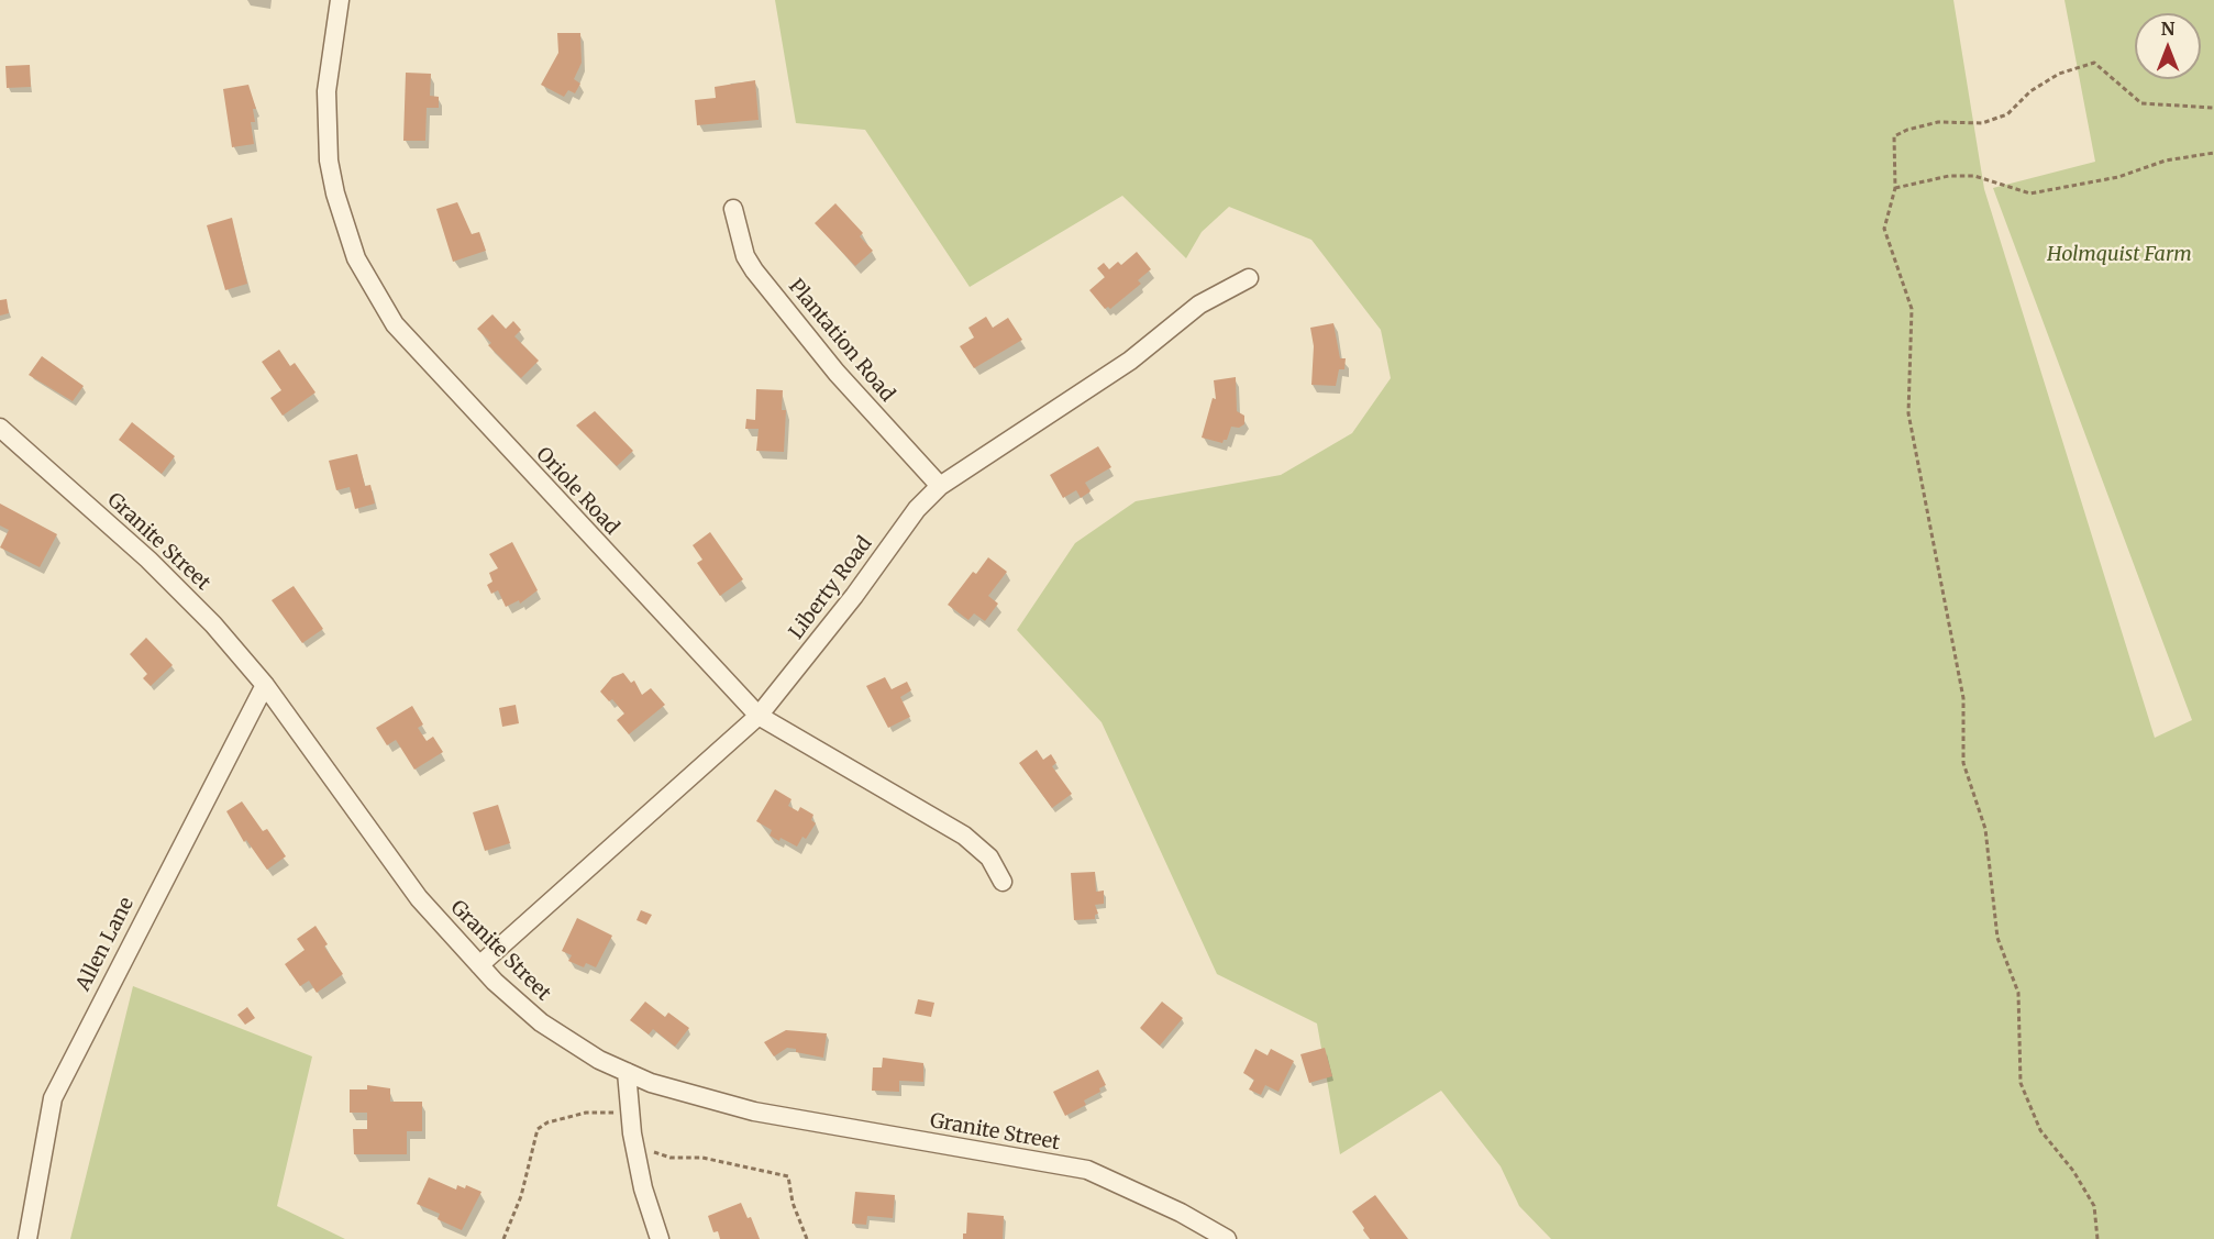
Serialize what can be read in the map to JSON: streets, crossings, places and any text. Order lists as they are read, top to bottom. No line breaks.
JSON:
{"streets":{"street":["Plantation Road","Oriole Road","Granite Street","Liberty Road","Allen Lane"]},"crossings":[["Plantation Road","Liberty Road"],["Oriole Road","Liberty Road"],["Granite Street","Liberty Road"],["Granite Street","Allen Lane"]],"parks":["Holmquist Farm"],"north":"top"}
